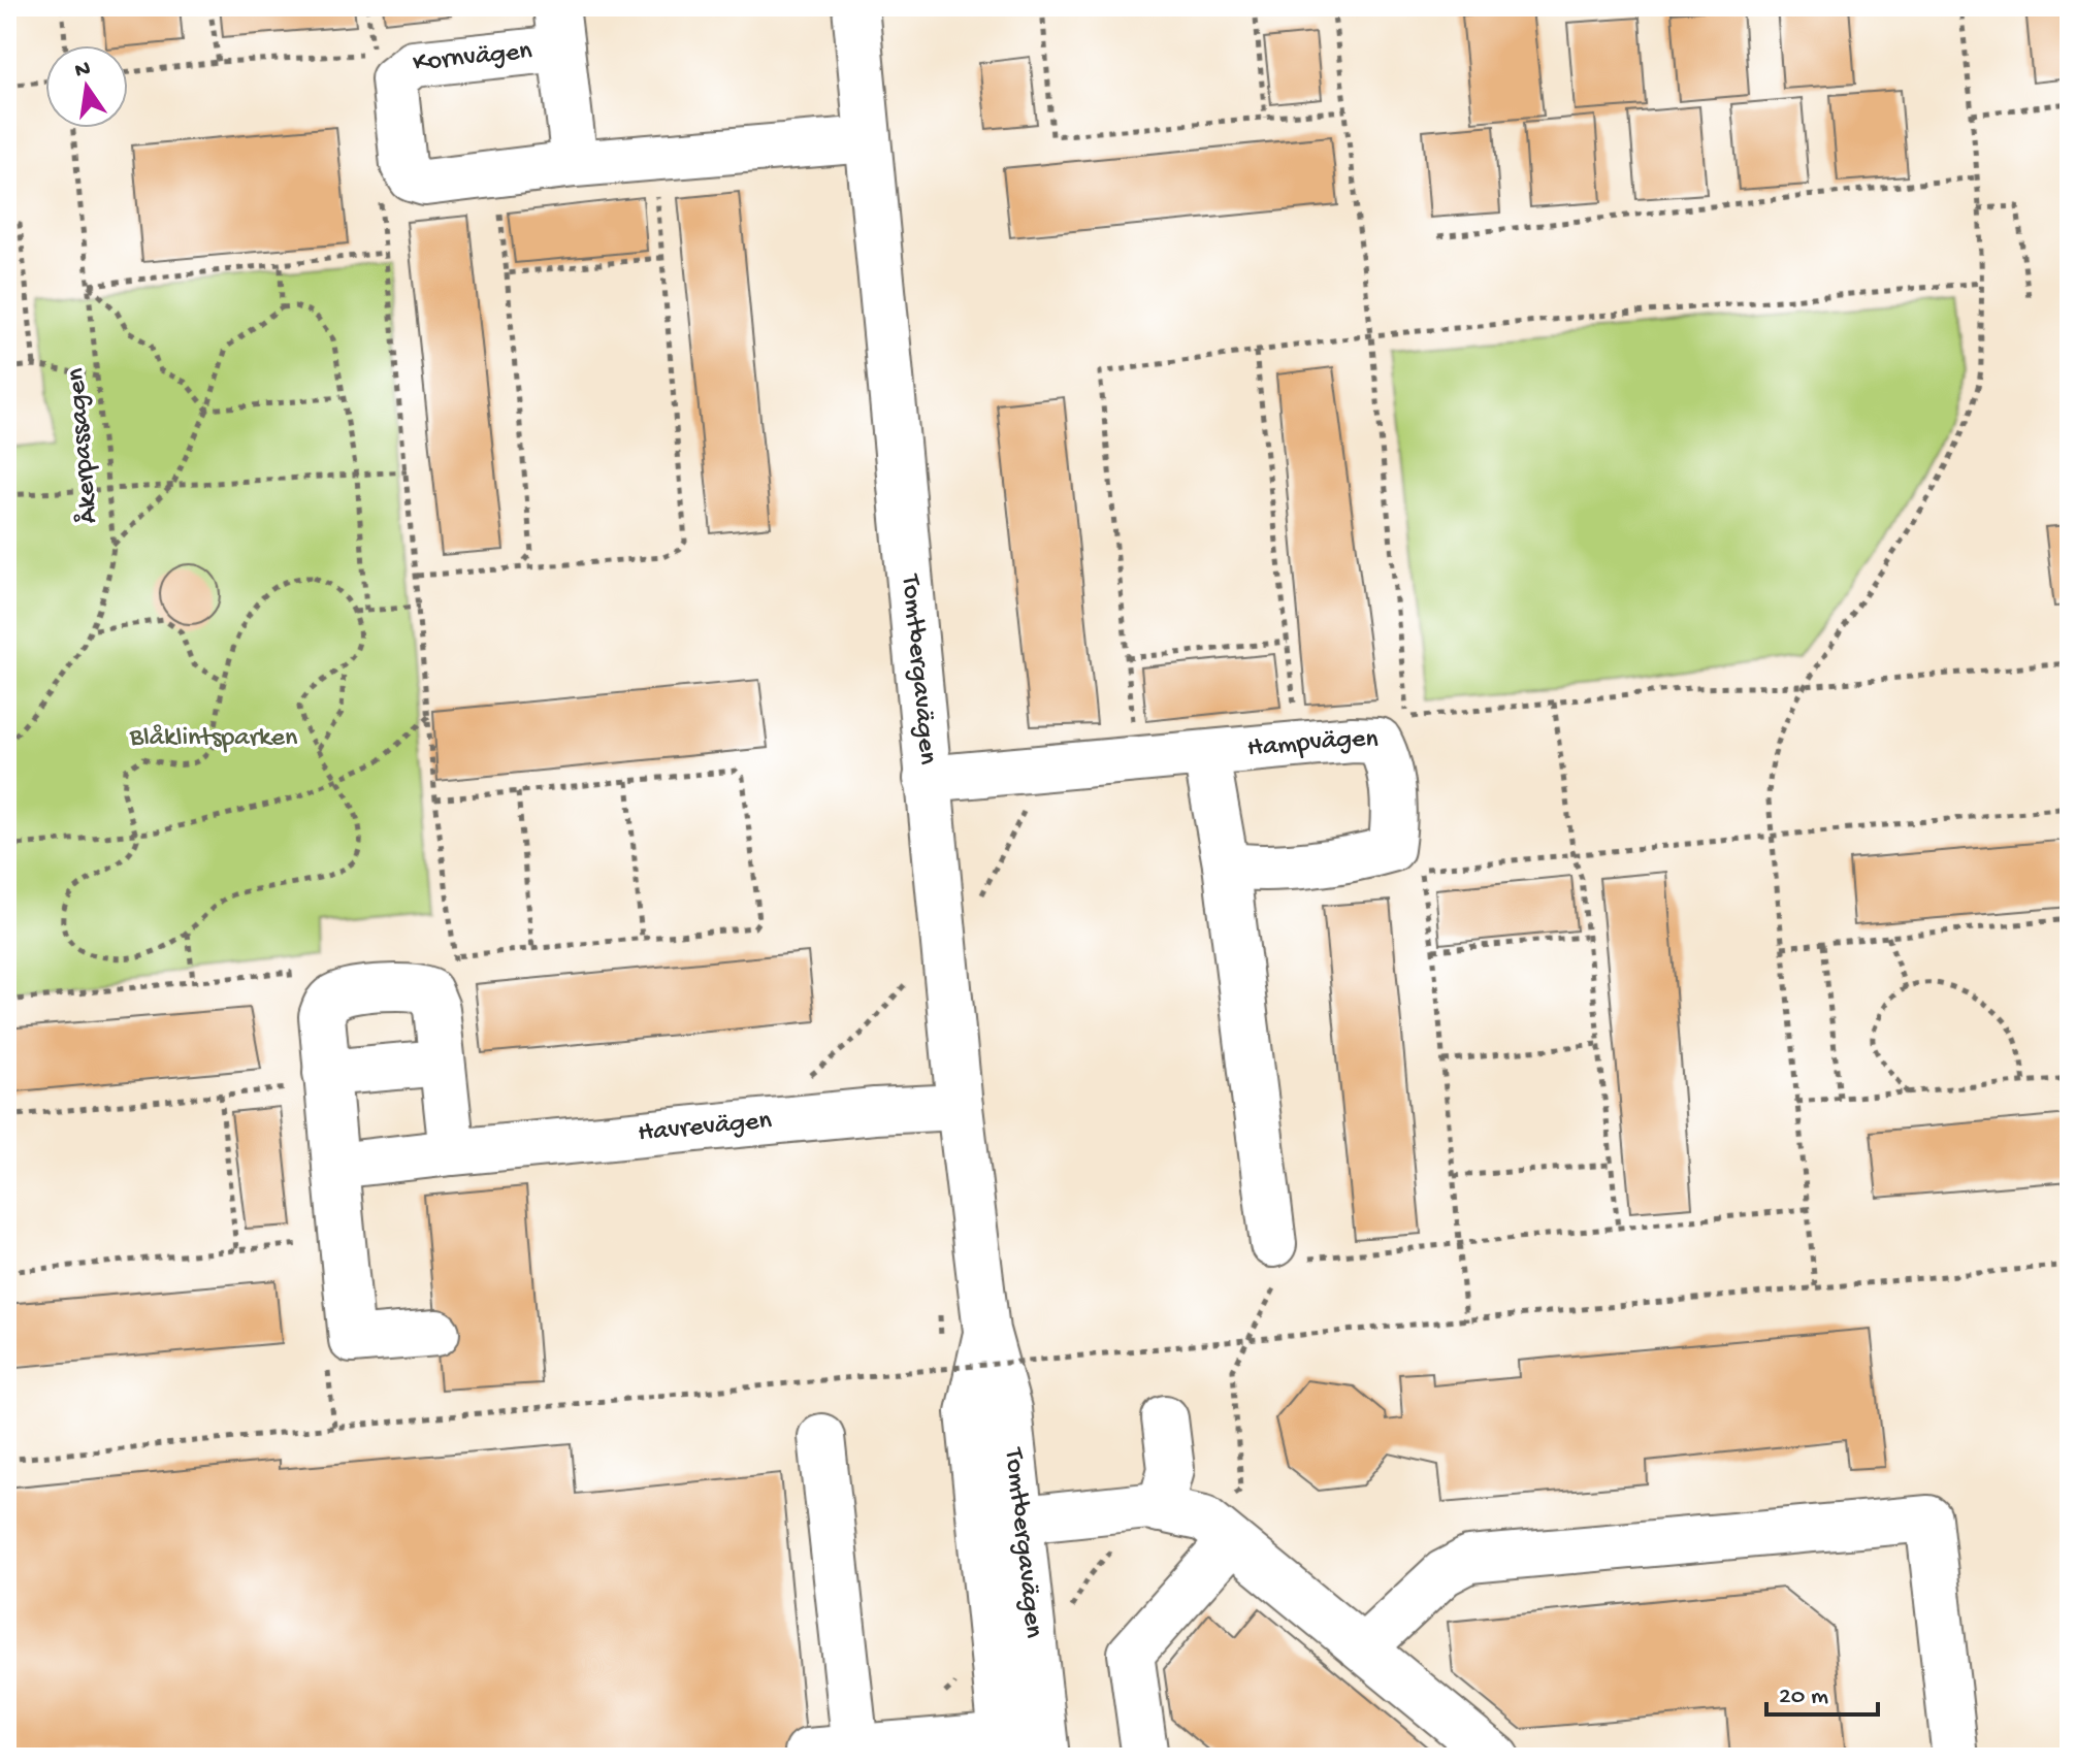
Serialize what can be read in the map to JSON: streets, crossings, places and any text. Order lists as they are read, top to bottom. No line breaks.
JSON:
{"streets":{"street":["Kornvägen","Tomtbergavägen","Hampvägen","Havrevägen"],"path":["Åkerpassagen"]},"crossings":[["Kornvägen","Tomtbergavägen"],["Tomtbergavägen","Hampvägen"],["Tomtbergavägen","Havrevägen"]],"parks":["Blåklintsparken"],"scale_bar":"20 m","north":"top"}
